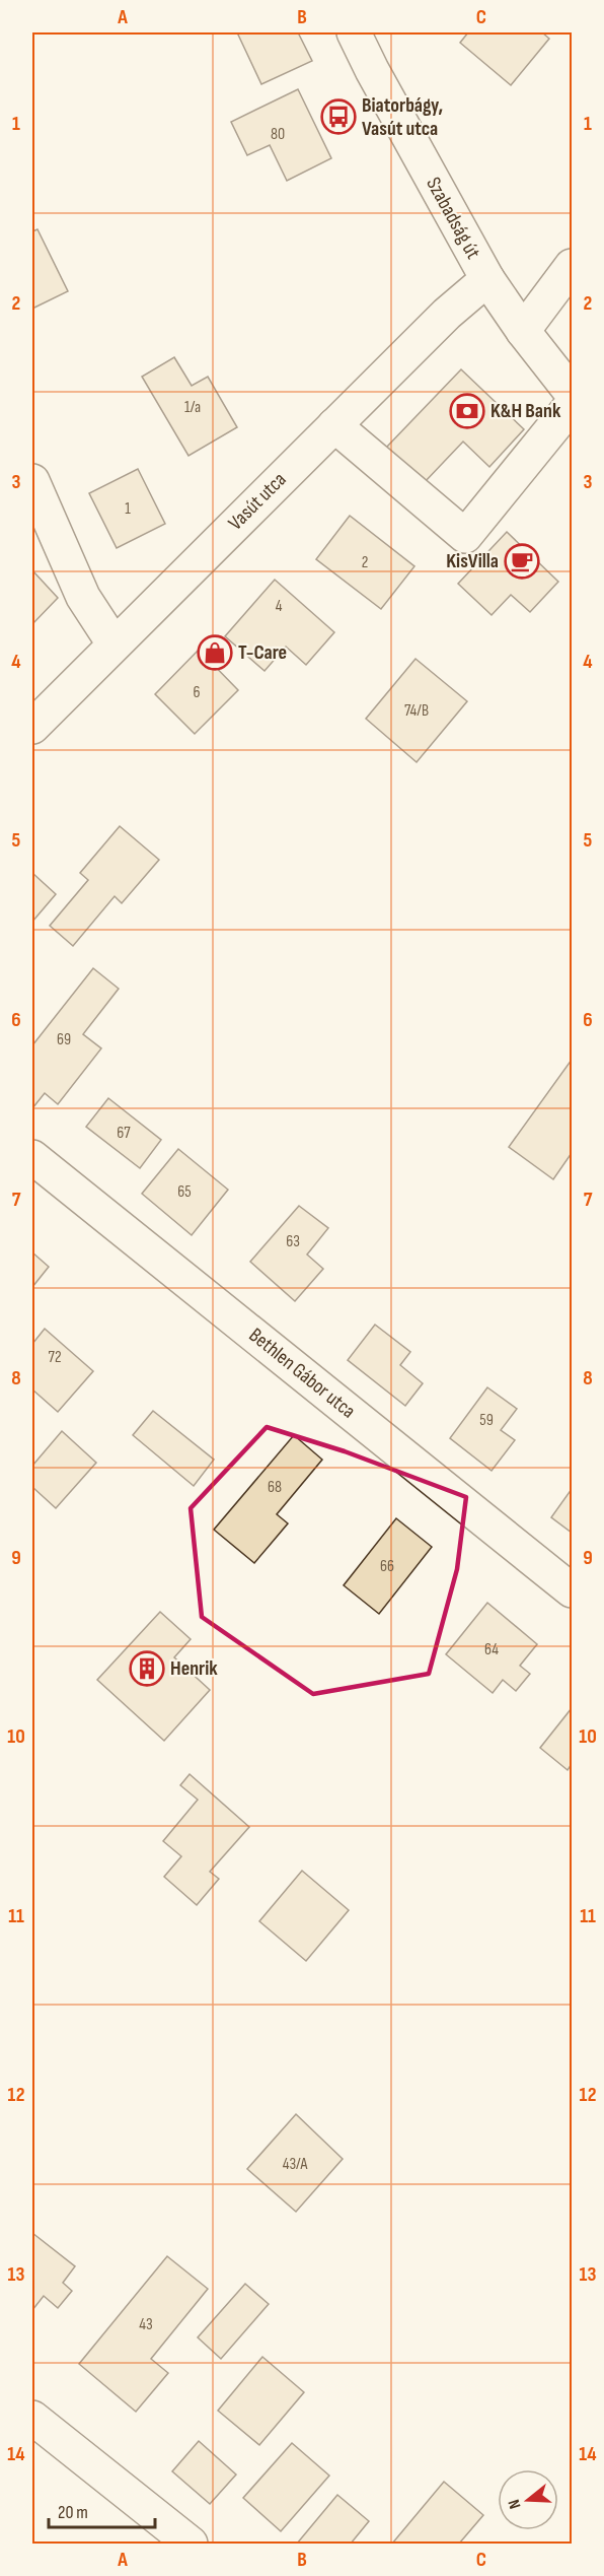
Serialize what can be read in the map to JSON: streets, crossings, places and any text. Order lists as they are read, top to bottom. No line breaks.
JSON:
{"streets":{"street":["Szabadság út","Vasút utca","Bethlen Gábor utca"]},"crossings":[["Szabadság út","Vasút utca"]],"places":{"bus stop":["Biatorbágy, Vasút utca"],"bank":["K&H Bank"],"cafe":["KisVilla"],"shop":["T-Care"],"building":["Henrik"]},"house_numbers":["80","1/a","1","2","4","6","74/B","69","67","65","63","72","59","68","66","64","43/A","43"],"scale_bar":"20 m","north":"left","grid":{"columns":["A","B","C"],"rows":["1","2","3","4","5","6","7","8","9","10","11","12","13","14"]}}
